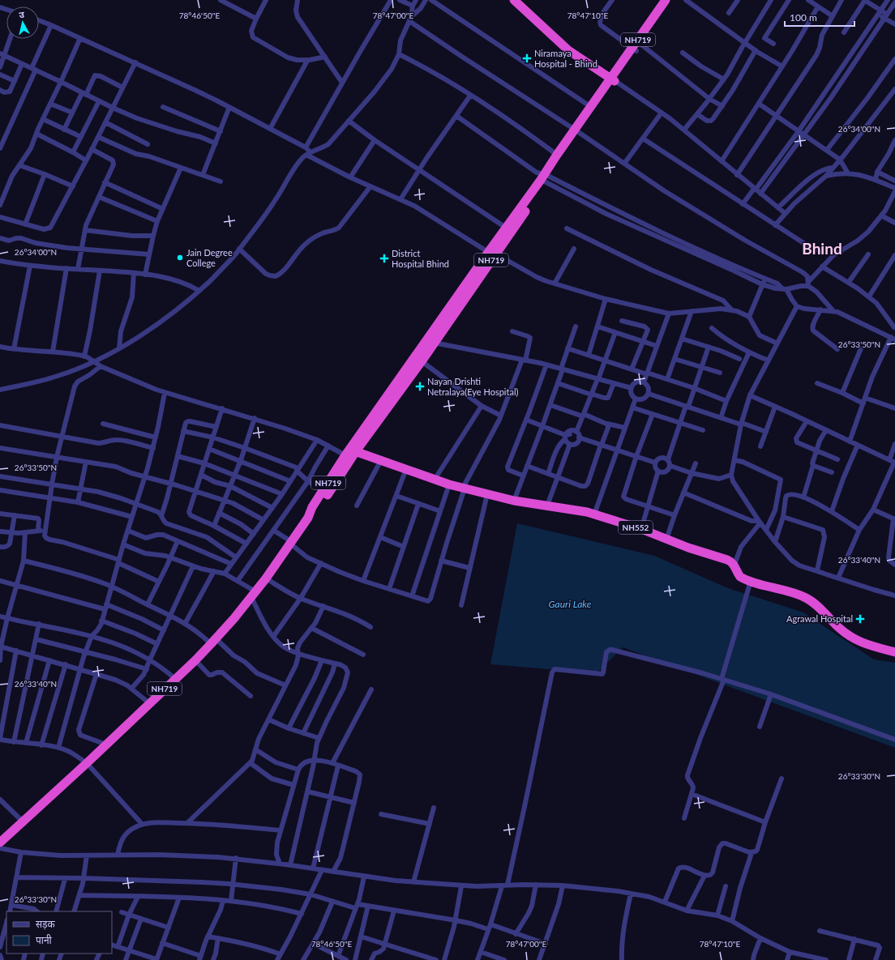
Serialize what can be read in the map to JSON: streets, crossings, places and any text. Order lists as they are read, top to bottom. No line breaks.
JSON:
{"streets":{"highway":["NH719","NH552"]},"crossings":[["NH719","NH552"]],"districts":["Bhind"],"water":["Gauri Lake"],"places":{"health":["Niramaya Hospital - Bhind","District Hospital Bhind","Nayan Drishti Netralaya(Eye Hospital)","Agrawal Hospital"],"other":["Jain Degree College"]},"legend":["सड़क","पानी"],"scale_bar":"100 m","north":"top","coordinates":["78°46'50\"E","78°47'00\"E","78°47'10\"E","26°34'00\"N","26°33'50\"N","26°33'40\"N","26°33'30\"N"]}
